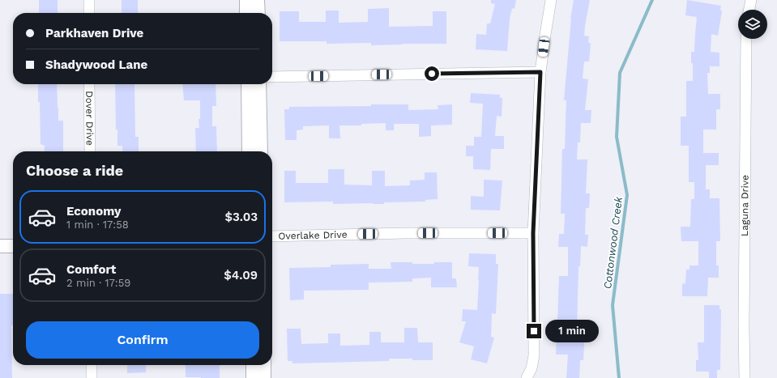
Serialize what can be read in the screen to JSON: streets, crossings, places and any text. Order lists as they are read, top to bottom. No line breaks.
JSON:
{"streets":{"street":["Dover Drive","Laguna Drive","Overlake Drive"]},"water":["Cottonwood Creek"],"page":{"banner":["Parkhaven Drive","Shadywood Lane"],"heading":"Choose a ride","list":[{"name":"Economy","note":"1 min · 17:58","value":"$3.03"},{"name":"Comfort","note":"2 min · 17:59","value":"$4.09"}],"buttons":"Confirm","bubble":"1 min"}}
